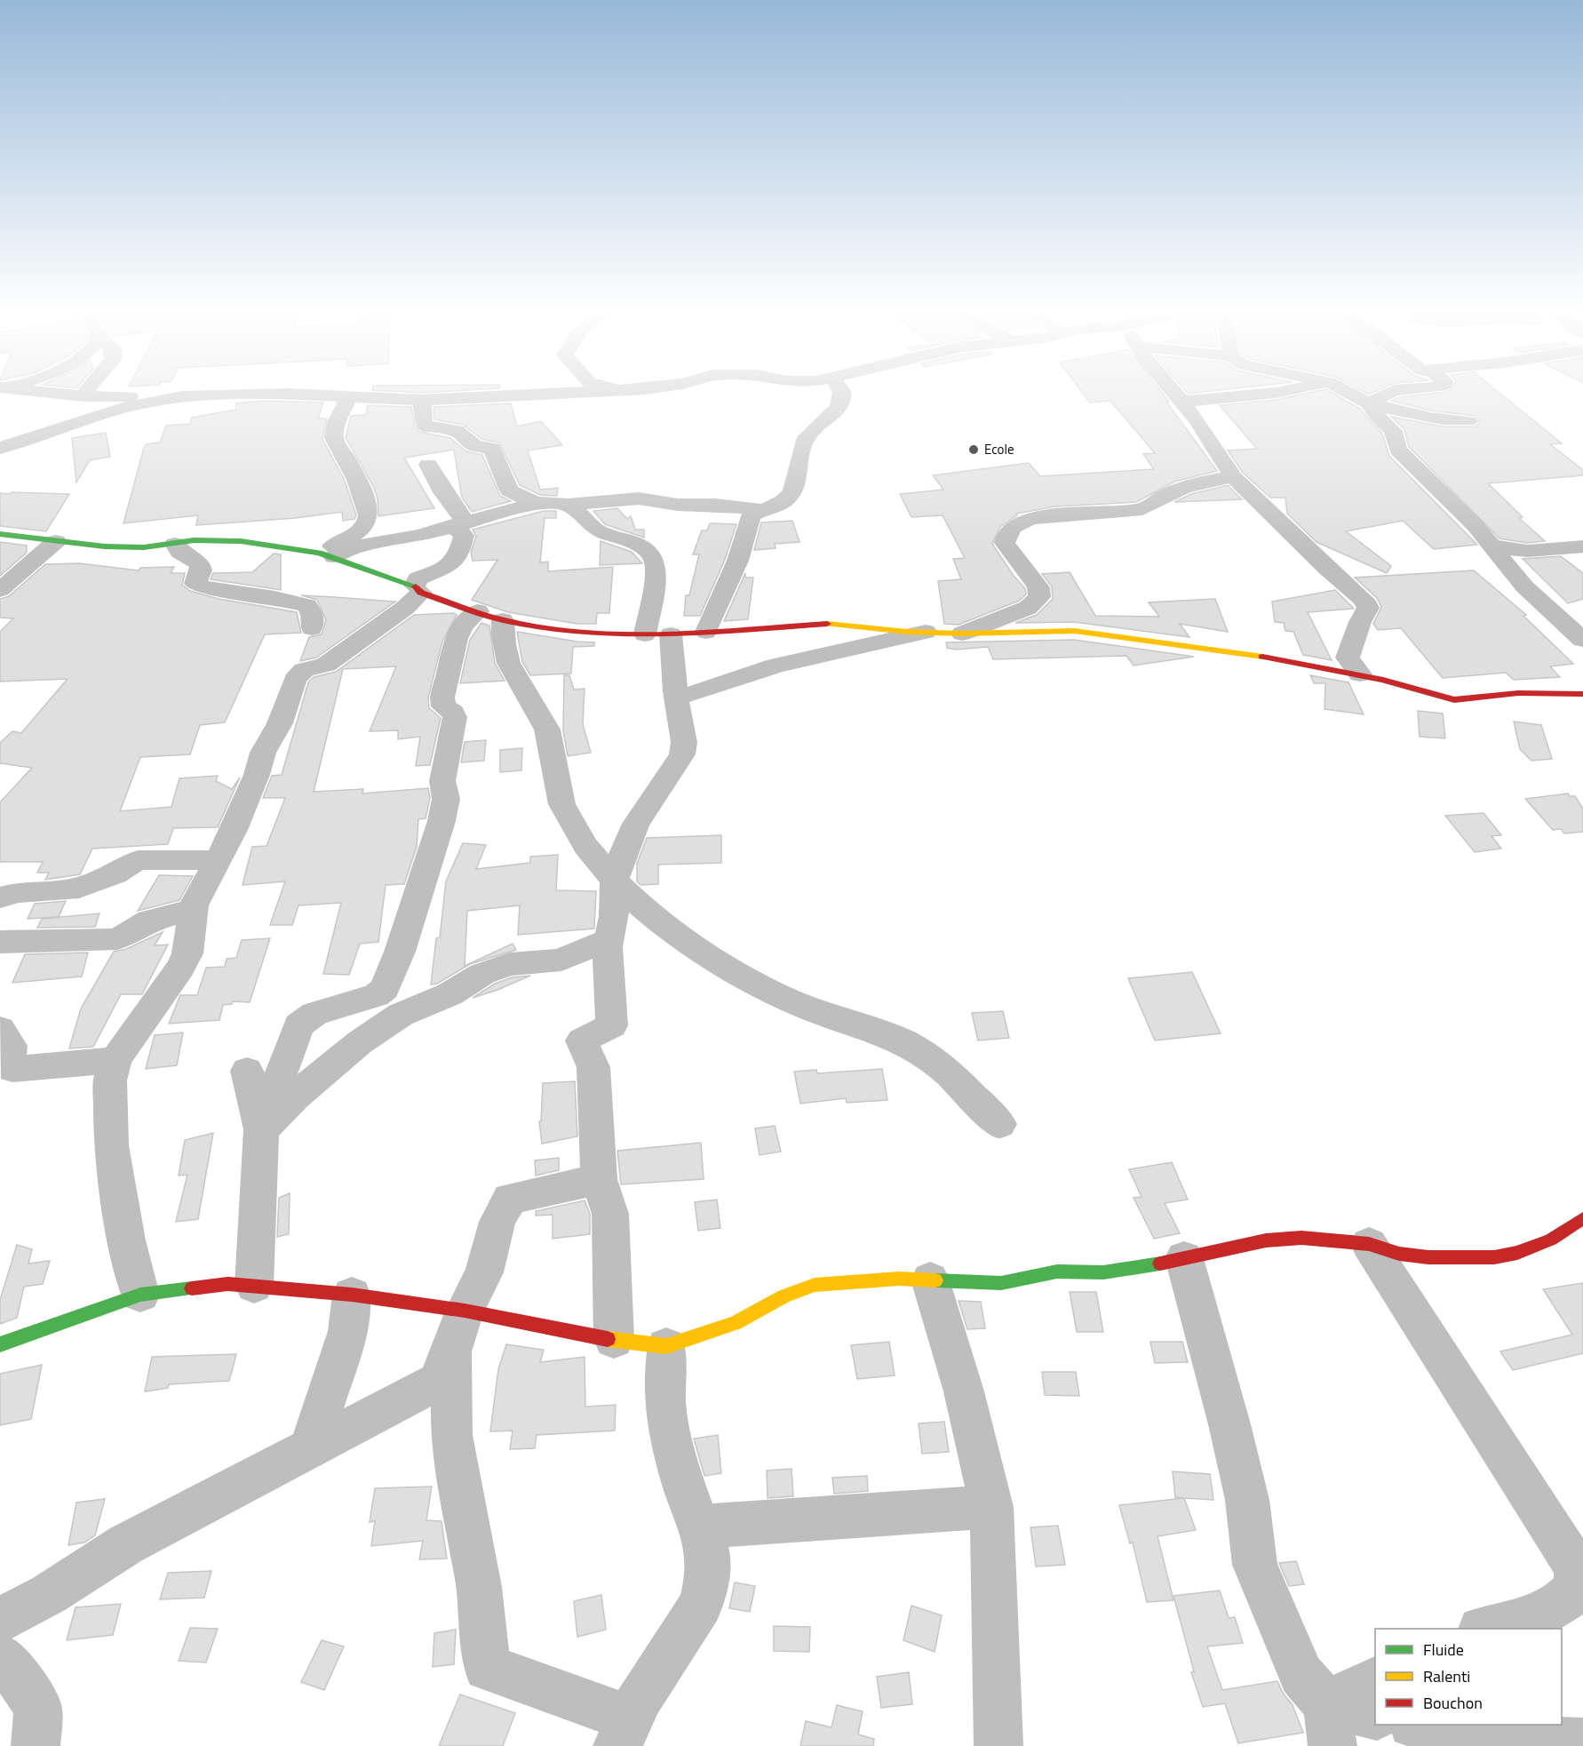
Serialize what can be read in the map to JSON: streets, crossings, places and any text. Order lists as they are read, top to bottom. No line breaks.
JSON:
{"places":["Ecole"],"legend":["Fluide","Ralenti","Bouchon"]}
